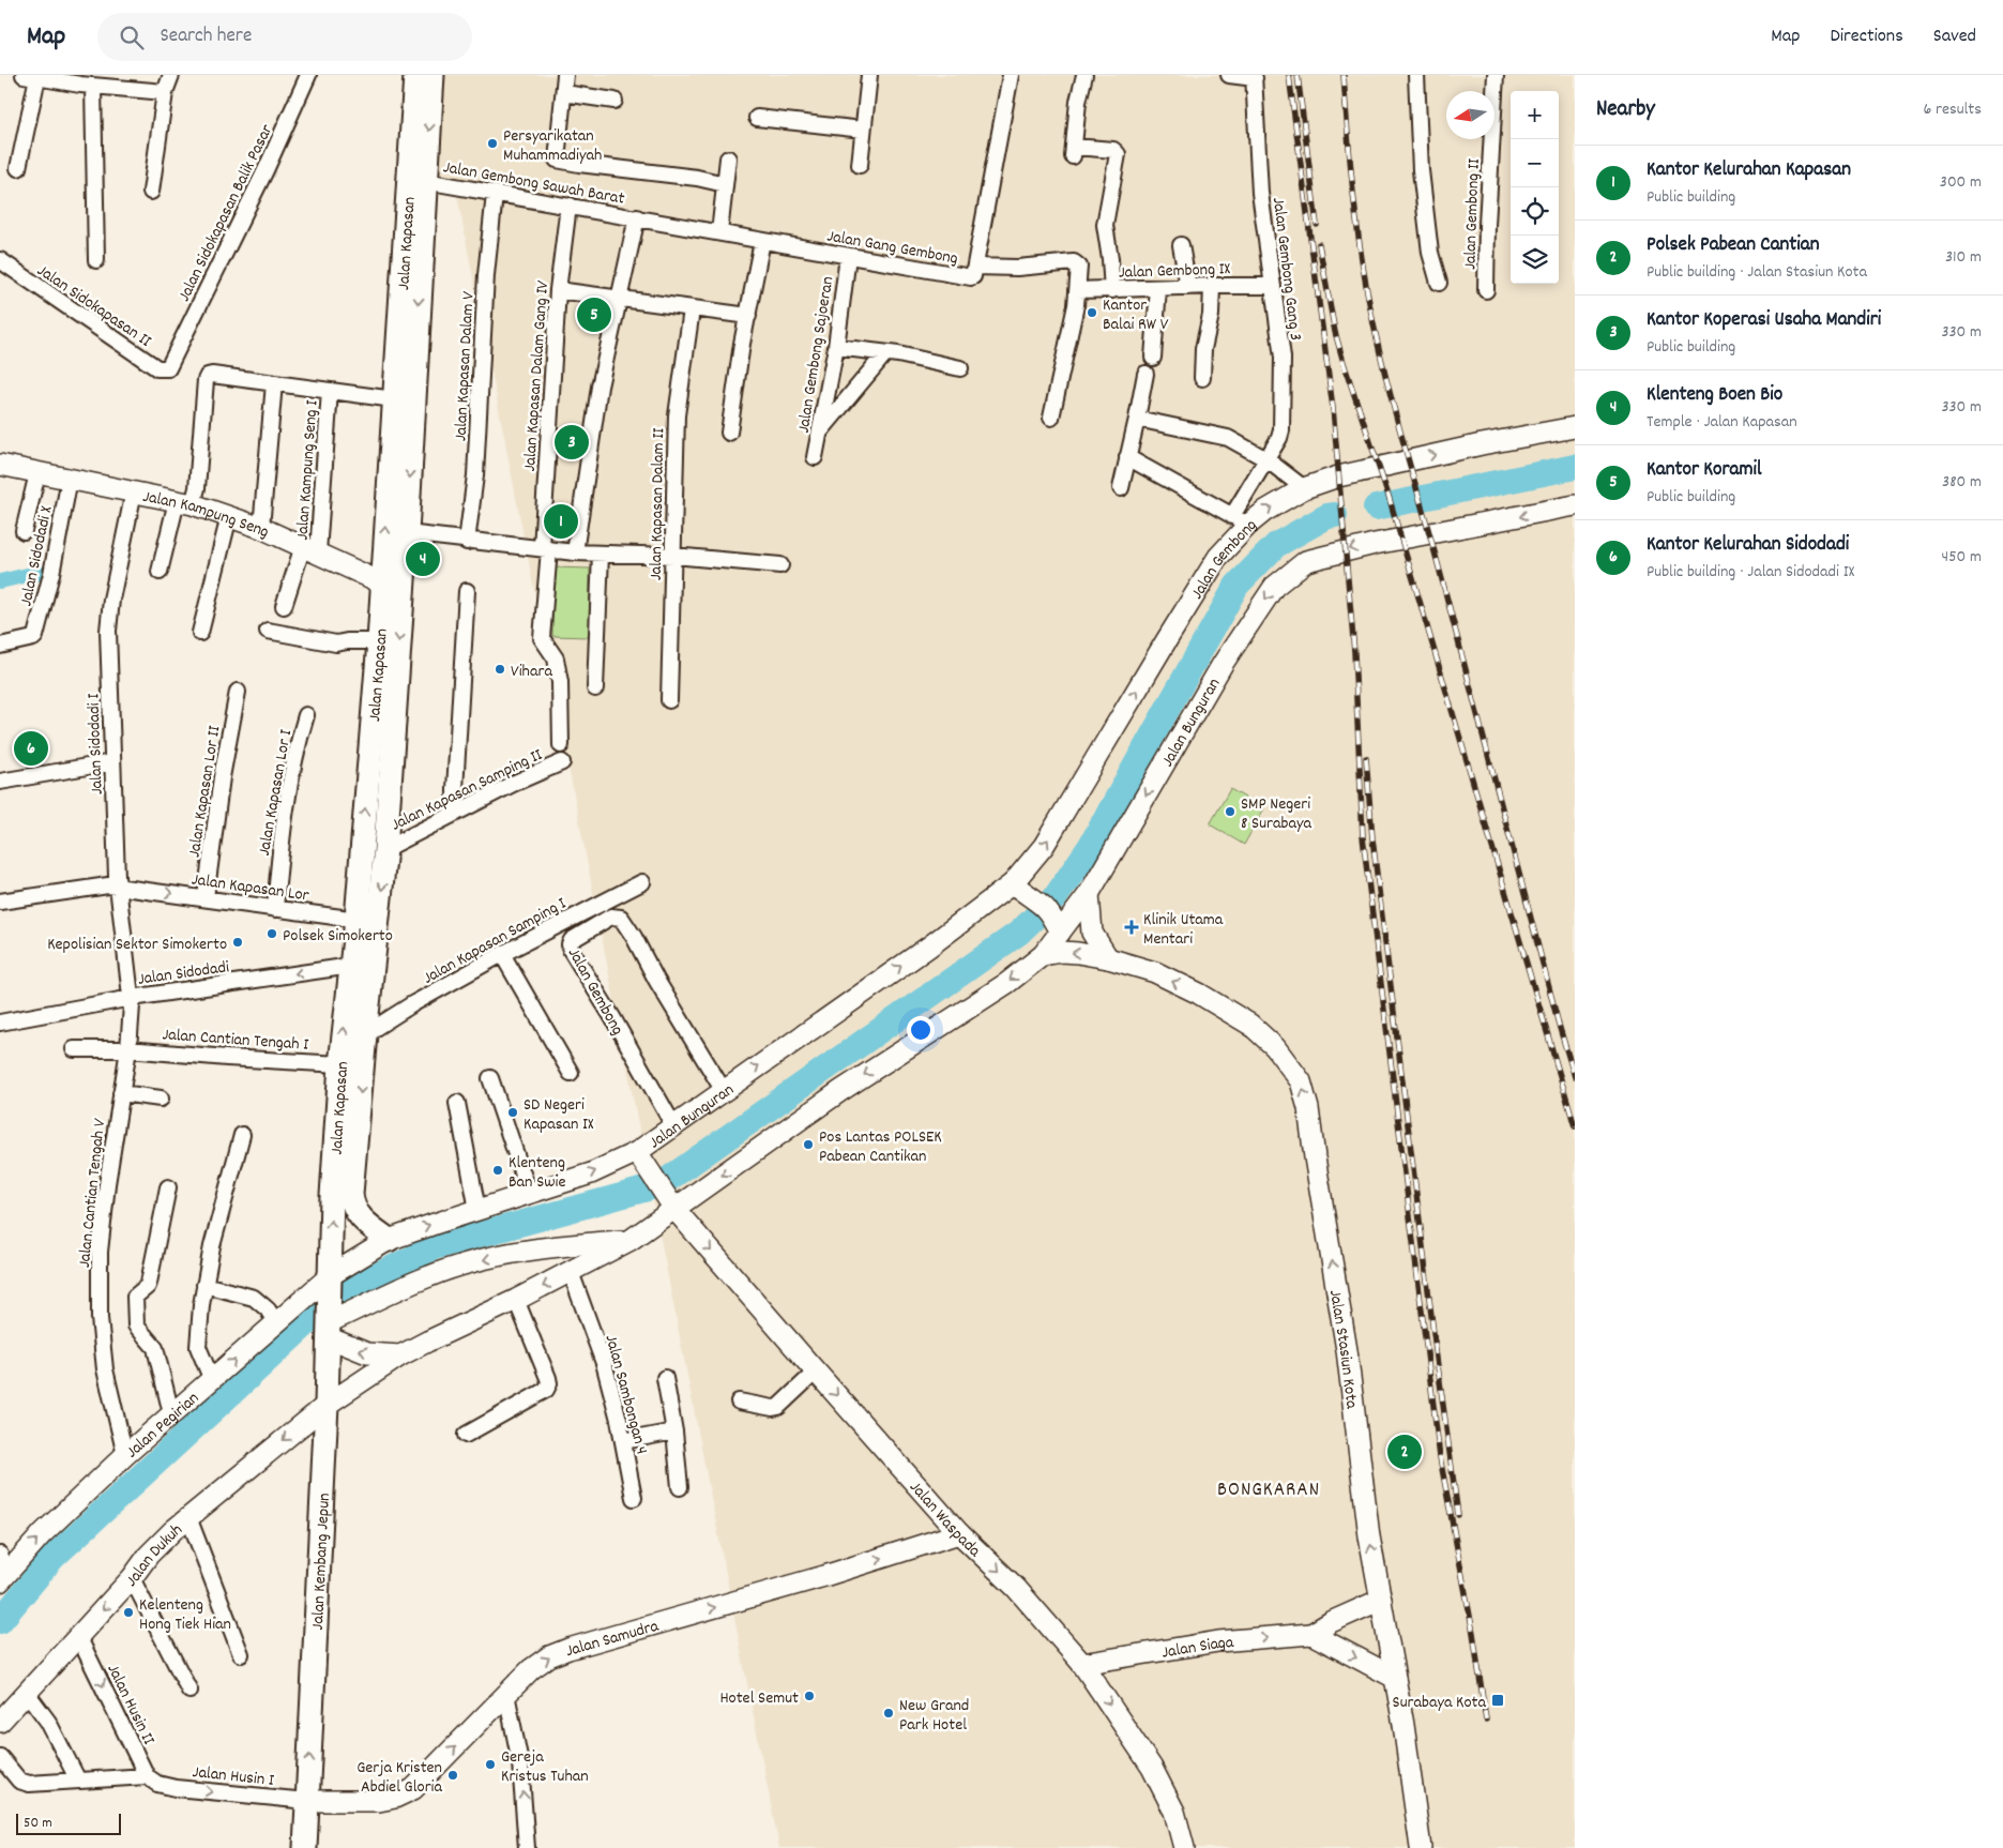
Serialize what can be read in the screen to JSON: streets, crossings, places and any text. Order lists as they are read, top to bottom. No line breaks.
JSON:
{"streets":{"main road":["Jalan Kapasan","Jalan Kampung Seng","Jalan Gembong","Jalan Bunguran","Jalan Stasiun Kota","Jalan Pegirian","Jalan Waspada","Jalan Dukuh","Jalan Kembang Jepun","Jalan Samudra","Jalan Siaga"],"street":["Jalan Gembong Sawah Barat","Jalan Sidokapasan Balik Pasar","Jalan Gembong II","Jalan Gang Gembong","Jalan Gembong IX","Jalan Gembong Gang 3","Jalan Sidokapasan II","Jalan Gembong Sajoeran","Jalan Kapasan Dalam V","Jalan Kapasan Dalam Gang IV","Jalan Kampung Seng I","Jalan Kapasan Dalam II","Jalan Sidodadi X","Jalan Sidodadi I","Jalan Kapasan Samping II","Jalan Kapasan Lor II","Jalan Kapasan Lor I","Jalan Kapasan Lor","Jalan Kapasan Samping I","Jalan Sidodadi","Jalan Cantian Tengah I","Jalan Cantian Tengah V","Jalan Sambongan 4","Jalan Husin II","Jalan Husin I"]},"crossings":[["Jalan Gembong Sawah Barat","Jalan Kapasan"],["Jalan Gembong Sawah Barat","Jalan Gang Gembong"],["Jalan Gembong Sawah Barat","Jalan Kapasan Dalam V"],["Jalan Gembong Sawah Barat","Jalan Kapasan Dalam Gang IV"],["Jalan Sidokapasan Balik Pasar","Jalan Sidokapasan II"],["Jalan Kapasan","Jalan Kampung Seng"],["Jalan Kapasan","Jalan Bunguran"],["Jalan Kapasan","Jalan Kapasan Samping II"],["Jalan Kapasan","Jalan Kapasan Lor"],["Jalan Kapasan","Jalan Kapasan Samping I"],["Jalan Kapasan","Jalan Sidodadi"],["Jalan Kapasan","Jalan Cantian Tengah I"],["Jalan Kapasan","Jalan Pegirian"],["Jalan Kapasan","Jalan Kembang Jepun"],["Jalan Gang Gembong","Jalan Gembong Sajoeran"],["Jalan Gembong IX","Jalan Gembong Gang 3"],["Jalan Gembong Gang 3","Jalan Gembong"],["Jalan Kampung Seng I","Jalan Kampung Seng"],["Jalan Kampung Seng","Jalan Sidodadi X"],["Jalan Kampung Seng","Jalan Sidodadi I"],["Jalan Gembong","Jalan Bunguran"],["Jalan Bunguran","Jalan Pegirian"],["Jalan Bunguran","Jalan Waspada"],["Jalan Bunguran","Jalan Kembang Jepun"],["Jalan Sidodadi I","Jalan Kapasan Lor"],["Jalan Sidodadi I","Jalan Sidodadi"],["Jalan Sidodadi I","Jalan Cantian Tengah V"],["Jalan Kapasan Lor II","Jalan Kapasan Lor"],["Jalan Kapasan Lor I","Jalan Kapasan Lor"],["Jalan Sidodadi","Jalan Cantian Tengah V"],["Jalan Cantian Tengah I","Jalan Cantian Tengah V"],["Jalan Cantian Tengah V","Jalan Pegirian"],["Jalan Stasiun Kota","Jalan Siaga"],["Jalan Pegirian","Jalan Kembang Jepun"],["Jalan Waspada","Jalan Samudra"],["Jalan Waspada","Jalan Siaga"],["Jalan Dukuh","Jalan Kembang Jepun"],["Jalan Dukuh","Jalan Husin II"],["Jalan Kembang Jepun","Jalan Samudra"],["Jalan Kembang Jepun","Jalan Husin I"],["Jalan Samudra","Jalan Husin I"],["Jalan Husin II","Jalan Husin I"]],"one_way":["Jalan Gembong","Jalan Sidodadi","Jalan Stasiun Kota","Jalan Pegirian","Jalan Waspada","Jalan Dukuh","Jalan Kembang Jepun","Jalan Samudra","Jalan Siaga","Jalan Husin I"],"districts":["BONGKARAN"],"places":{"other":["Persyarikatan Muhammadiyah","Kantor Balai RW V","Vihara","SMP Negeri 8 Surabaya","Polsek Simokerto","Kepolisian Sektor Simokerto","SD Negeri Kapasan IX","Pos Lantas POLSEK Pabean Cantikan","Klenteng Ban Swie","Kelenteng Hong Tiek Hian","Hotel Semut","New Grand Park Hotel","Gereja Kristus Tuhan","Gerja Kristen Abdiel Gloria"],"health":["Klinik Utama Mentari"],"transit":["Surabaya Kota"]},"scale_bar":"50 m","north":"left","page":{"header":"Map","search":"Search here","nav":["Map","Directions","Saved"],"heading":["Nearby","6 results"],"map_buttons":["+","−"],"list":[{"mark":"1","name":"Kantor Kelurahan Kapasan","note":"Public building","value":"300 m"},{"mark":"2","name":"Polsek Pabean Cantian","note":"Public building · Jalan Stasiun Kota","value":"310 m"},{"mark":"3","name":"Kantor Koperasi Usaha Mandiri","note":"Public building","value":"330 m"},{"mark":"4","name":"Klenteng Boen Bio","note":"Temple · Jalan Kapasan","value":"330 m"},{"mark":"5","name":"Kantor Koramil","note":"Public building","value":"380 m"},{"mark":"6","name":"Kantor Kelurahan Sidodadi","note":"Public building · Jalan Sidodadi IX","value":"450 m"}],"pins":["5","3","1","4","6","2"],"scale":"50 m"}}
